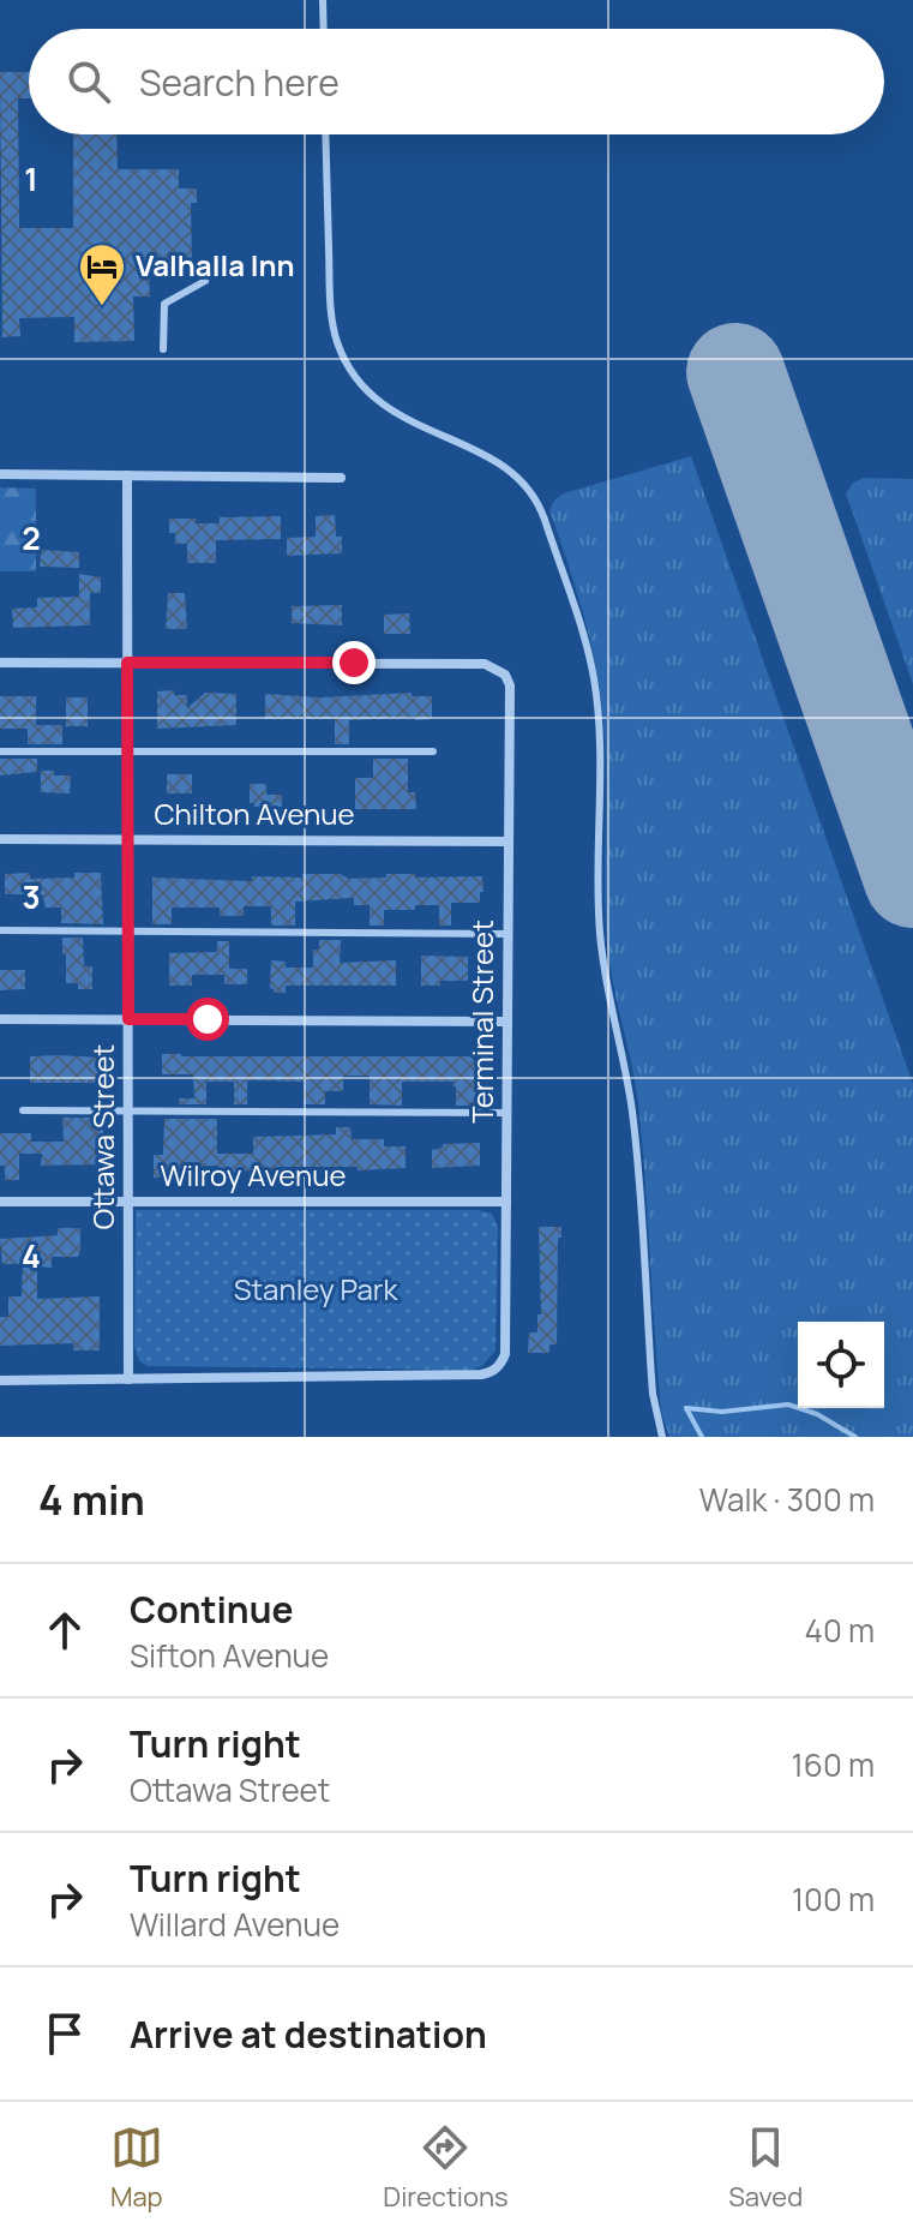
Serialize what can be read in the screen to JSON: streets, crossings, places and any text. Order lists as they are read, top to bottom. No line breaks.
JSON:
{"streets":{"street":["Chilton Avenue","Terminal Street","Ottawa Street","Wilroy Avenue"]},"crossings":[["Chilton Avenue","Terminal Street"],["Chilton Avenue","Ottawa Street"],["Terminal Street","Ottawa Street"],["Terminal Street","Wilroy Avenue"],["Ottawa Street","Wilroy Avenue"]],"parks":["Stanley Park"],"places":{"hotel":["Valhalla Inn"]},"page":{"search":"Search here","heading":["4 min","Walk · 300 m"],"list":[["Continue","Sifton Avenue","40 m"],["Turn right","Ottawa Street","160 m"],["Turn right","Willard Avenue","100 m"],"Arrive at destination"],"nav":["Map","Directions","Saved"]},"grid":{"rows":["1","2","3","4"]}}
